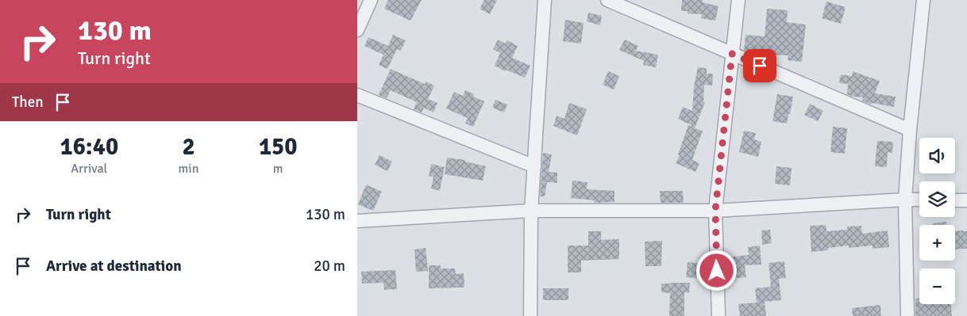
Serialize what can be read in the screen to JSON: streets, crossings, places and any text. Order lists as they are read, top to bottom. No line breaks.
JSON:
{"page":{"turn":["130 m","Turn right"],"then":"Then","eta":["16:40","Arrival","2","min","150","m"],"map_buttons":["+","−"],"list":[{"name":"Turn right","value":"130 m"},{"name":"Arrive at destination","value":"20 m"}]}}
